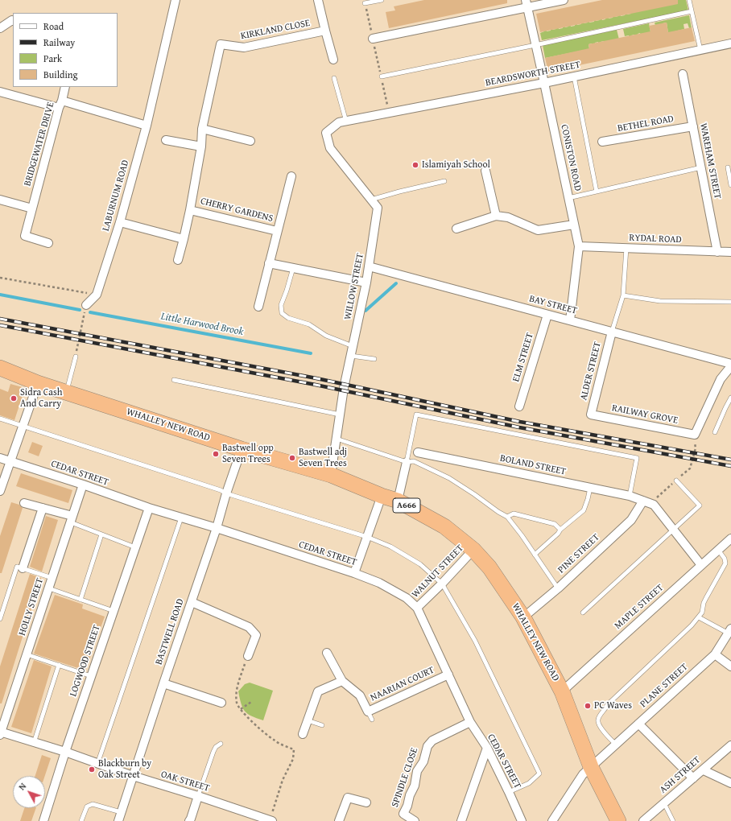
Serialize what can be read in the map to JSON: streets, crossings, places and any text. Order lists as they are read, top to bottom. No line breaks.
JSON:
{"streets":{"highway":["WHALLEY NEW ROAD","A666"],"street":["KIRKLAND CLOSE","BEARDSWORTH STREET","BETHEL ROAD","BRIDGEWATER DRIVE","CONISTON ROAD","WAREHAM STREET","LABURNUM ROAD","CHERRY GARDENS","RYDAL ROAD","WILLOW STREET","BAY STREET","ELM STREET","ALDER STREET","RAILWAY GROVE","BOLAND STREET","CEDAR STREET","PINE STREET","WALNUT STREET","HOLLY STREET","MAPLE STREET","BASTWELL ROAD","LOGWOOD STREET","NAARIAN COURT","PLANE STREET","ASH STREET","SPINDLE CLOSE","OAK STREET"]},"crossings":[["KIRKLAND CLOSE","CHERRY GARDENS"],["BEARDSWORTH STREET","CONISTON ROAD"],["BEARDSWORTH STREET","WILLOW STREET"],["BETHEL ROAD","WAREHAM STREET"],["BRIDGEWATER DRIVE","LABURNUM ROAD"],["CONISTON ROAD","RYDAL ROAD"],["CONISTON ROAD","BAY STREET"],["WAREHAM STREET","RYDAL ROAD"],["WILLOW STREET","BAY STREET"],["WILLOW STREET","WHALLEY NEW ROAD"],["BAY STREET","ELM STREET"],["BAY STREET","ALDER STREET"],["BAY STREET","RAILWAY GROVE"],["ALDER STREET","RAILWAY GROVE"],["WHALLEY NEW ROAD","PINE STREET"],["WHALLEY NEW ROAD","WALNUT STREET"],["WHALLEY NEW ROAD","MAPLE STREET"],["WHALLEY NEW ROAD","BASTWELL ROAD"],["WHALLEY NEW ROAD","PLANE STREET"],["BOLAND STREET","PINE STREET"],["CEDAR STREET","WALNUT STREET"],["CEDAR STREET","HOLLY STREET"],["CEDAR STREET","BASTWELL ROAD"],["CEDAR STREET","LOGWOOD STREET"],["CEDAR STREET","NAARIAN COURT"],["CEDAR STREET","SPINDLE CLOSE"],["HOLLY STREET","OAK STREET"],["BASTWELL ROAD","OAK STREET"],["LOGWOOD STREET","OAK STREET"]],"water":["Little Harwood Brook"],"places":["Islamiyah School","Sidra Cash And Carry","Bastwell opp Seven Trees","Bastwell adj Seven Trees","PC Waves","Blackburn by Oak Street"],"legend":["Road","Railway","Park","Building"],"north":"top left"}
